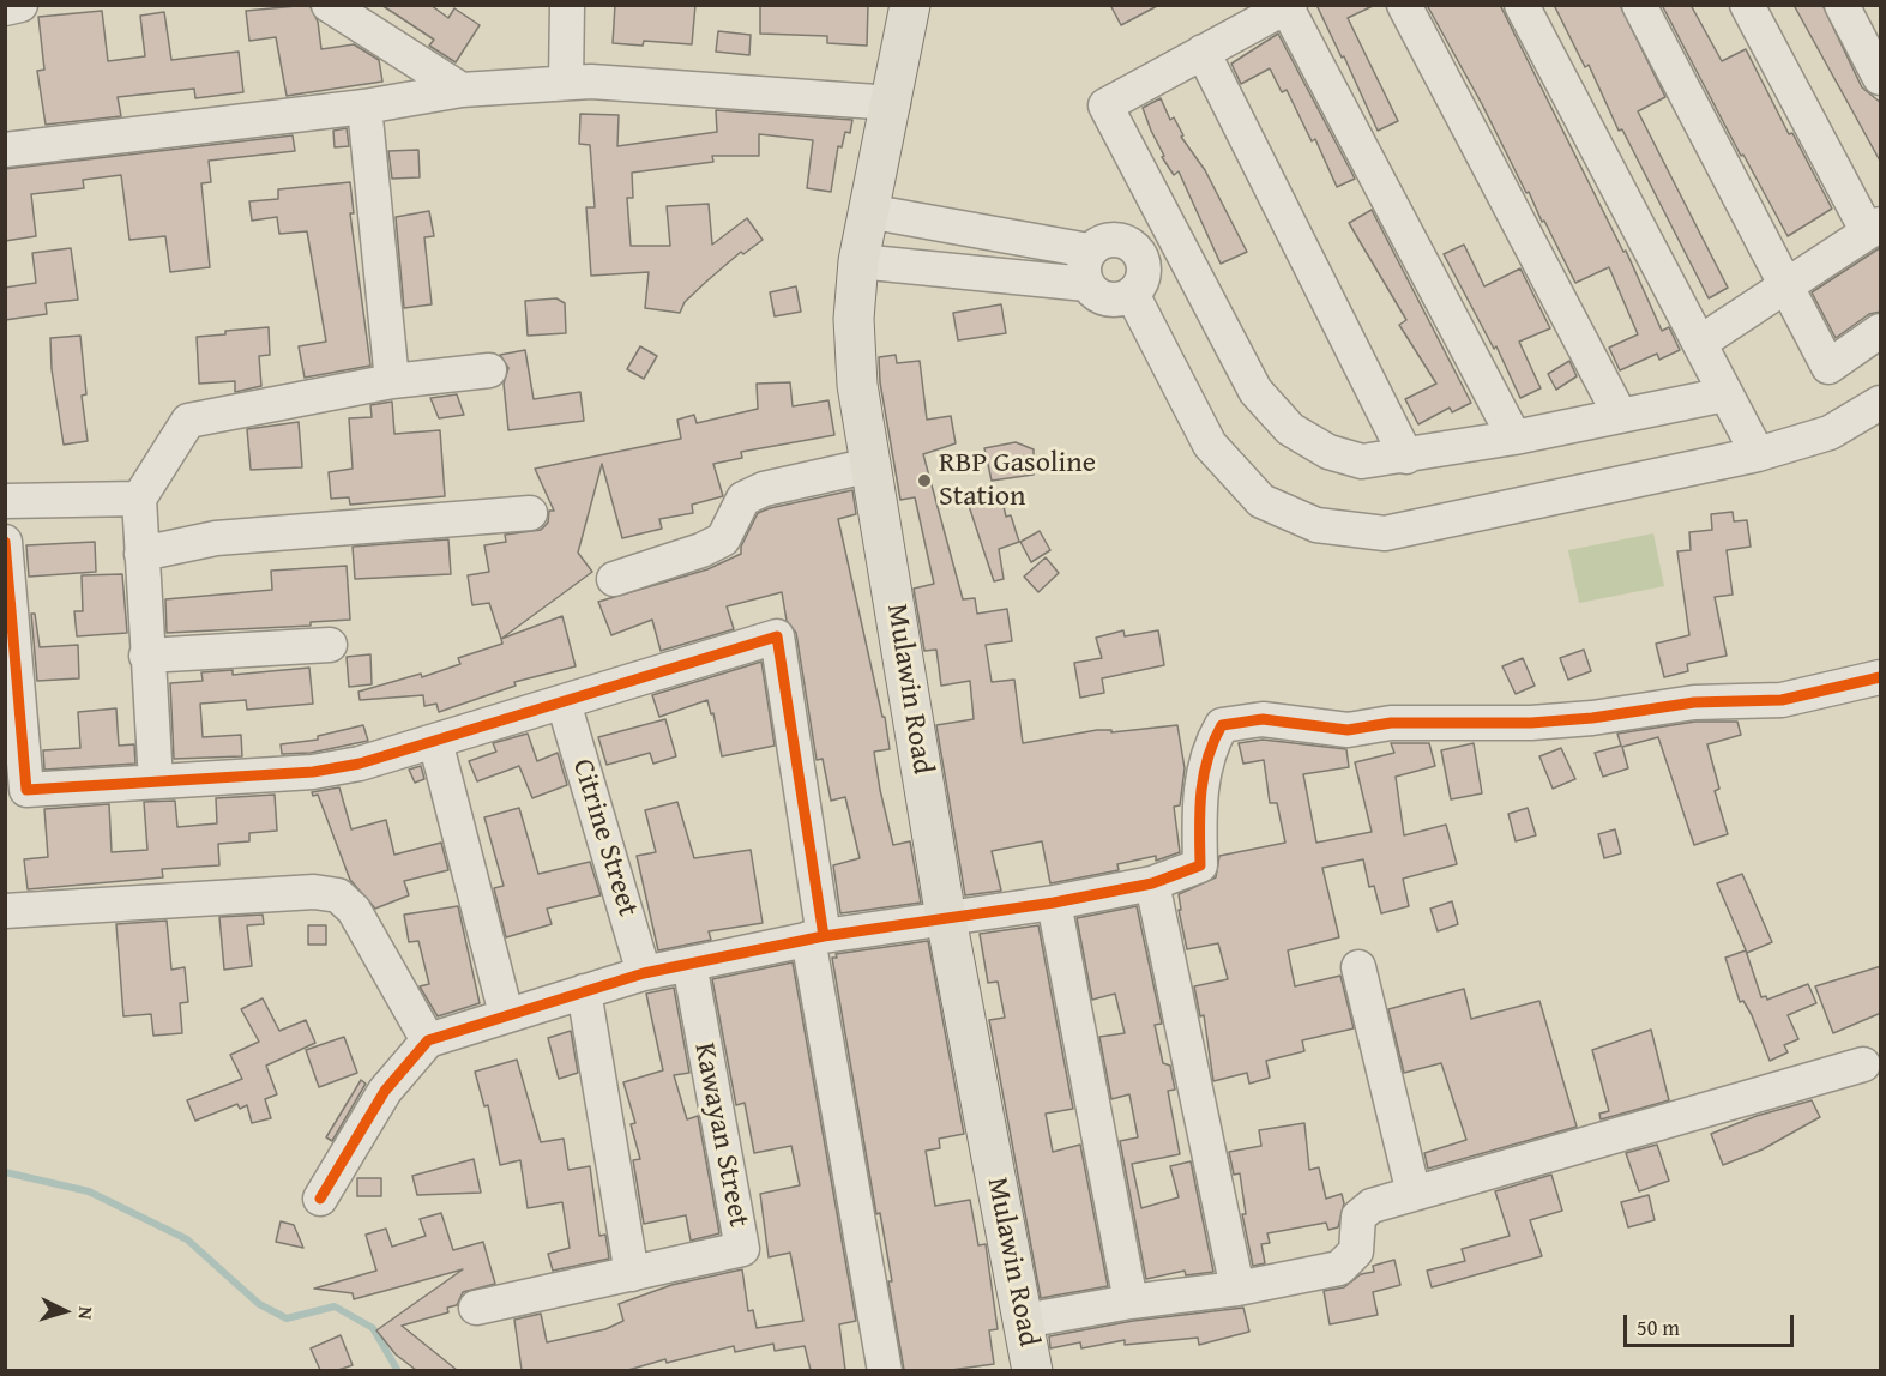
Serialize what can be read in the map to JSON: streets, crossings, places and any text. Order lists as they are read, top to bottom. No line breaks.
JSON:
{"streets":{"main road":["Mulawin Road"],"street":["Citrine Street","Kawayan Street"]},"places":["RBP Gasoline Station"],"scale_bar":"50 m","north":"right"}
